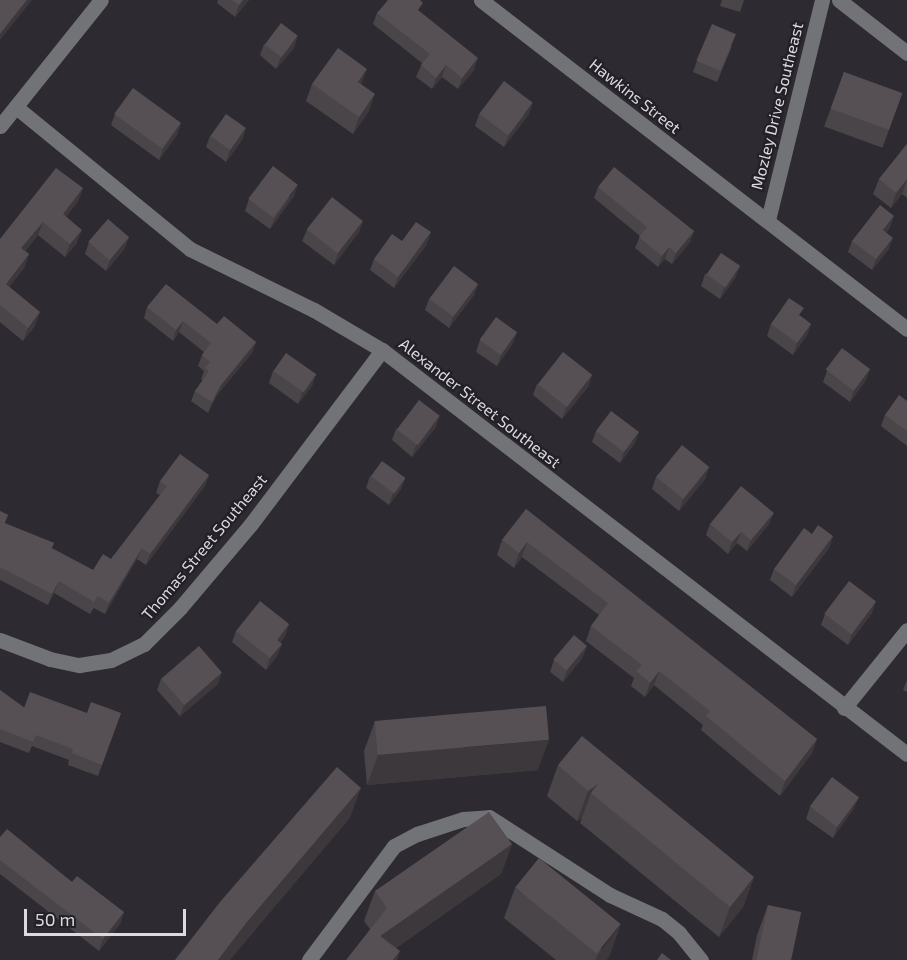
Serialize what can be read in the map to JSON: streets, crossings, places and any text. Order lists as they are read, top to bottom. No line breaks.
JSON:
{"streets":{"street":["Hawkins Street","Mozley Drive Southeast","Alexander Street Southeast","Thomas Street Southeast"]},"crossings":[["Hawkins Street","Mozley Drive Southeast"],["Alexander Street Southeast","Thomas Street Southeast"]],"scale_bar":"50 m"}
